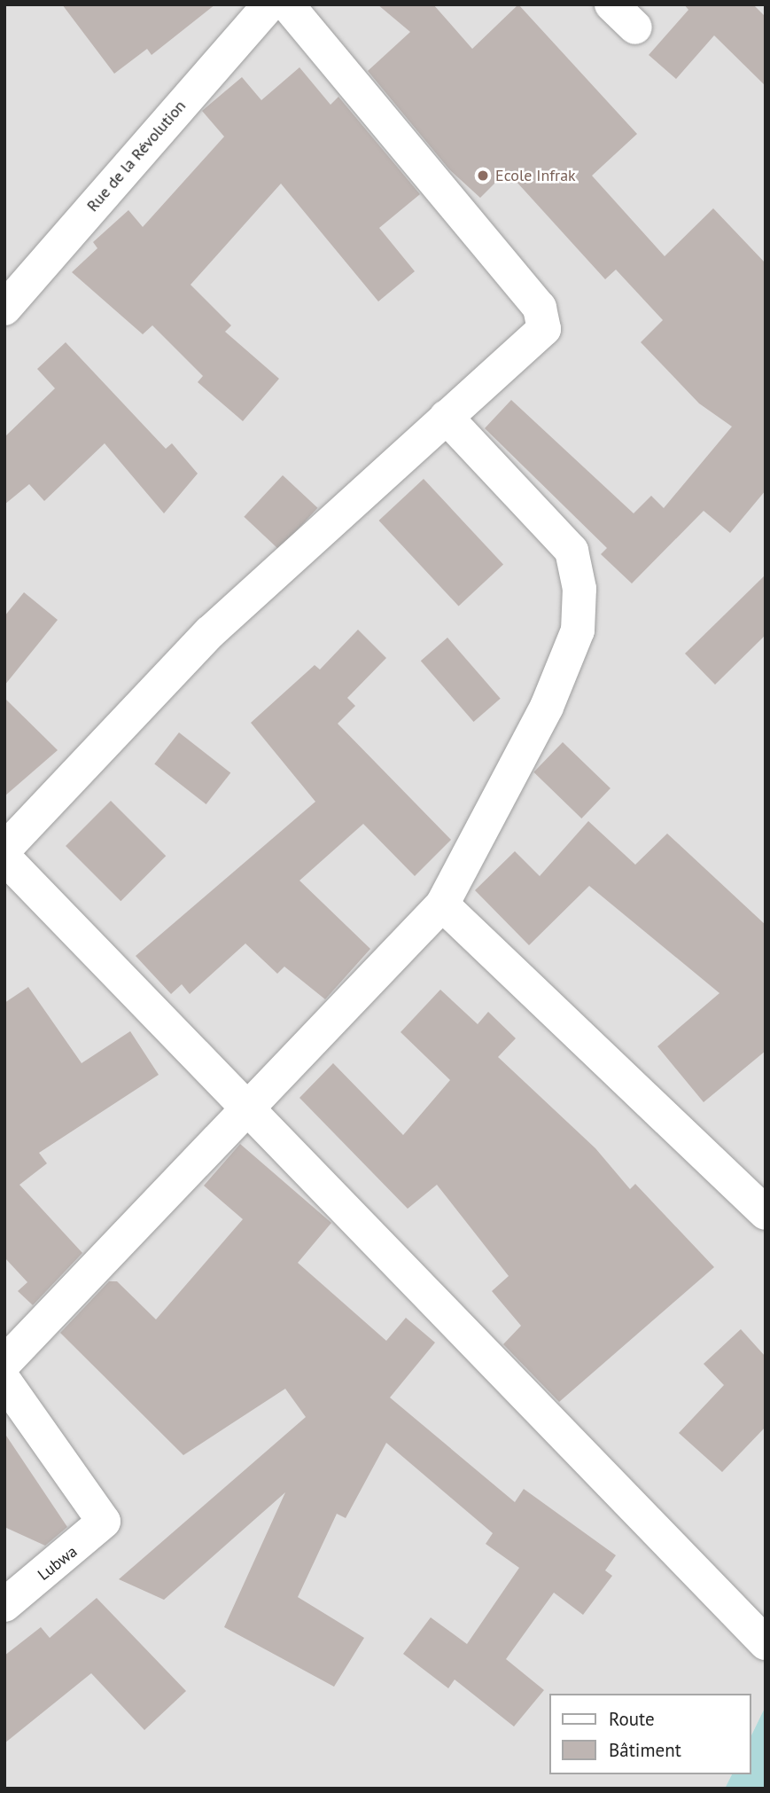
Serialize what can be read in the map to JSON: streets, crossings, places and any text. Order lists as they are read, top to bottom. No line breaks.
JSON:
{"streets":{"street":["Rue de la Révolution","Lubwa"]},"places":["Ecole Infrak"],"legend":["Route","Bâtiment"]}
